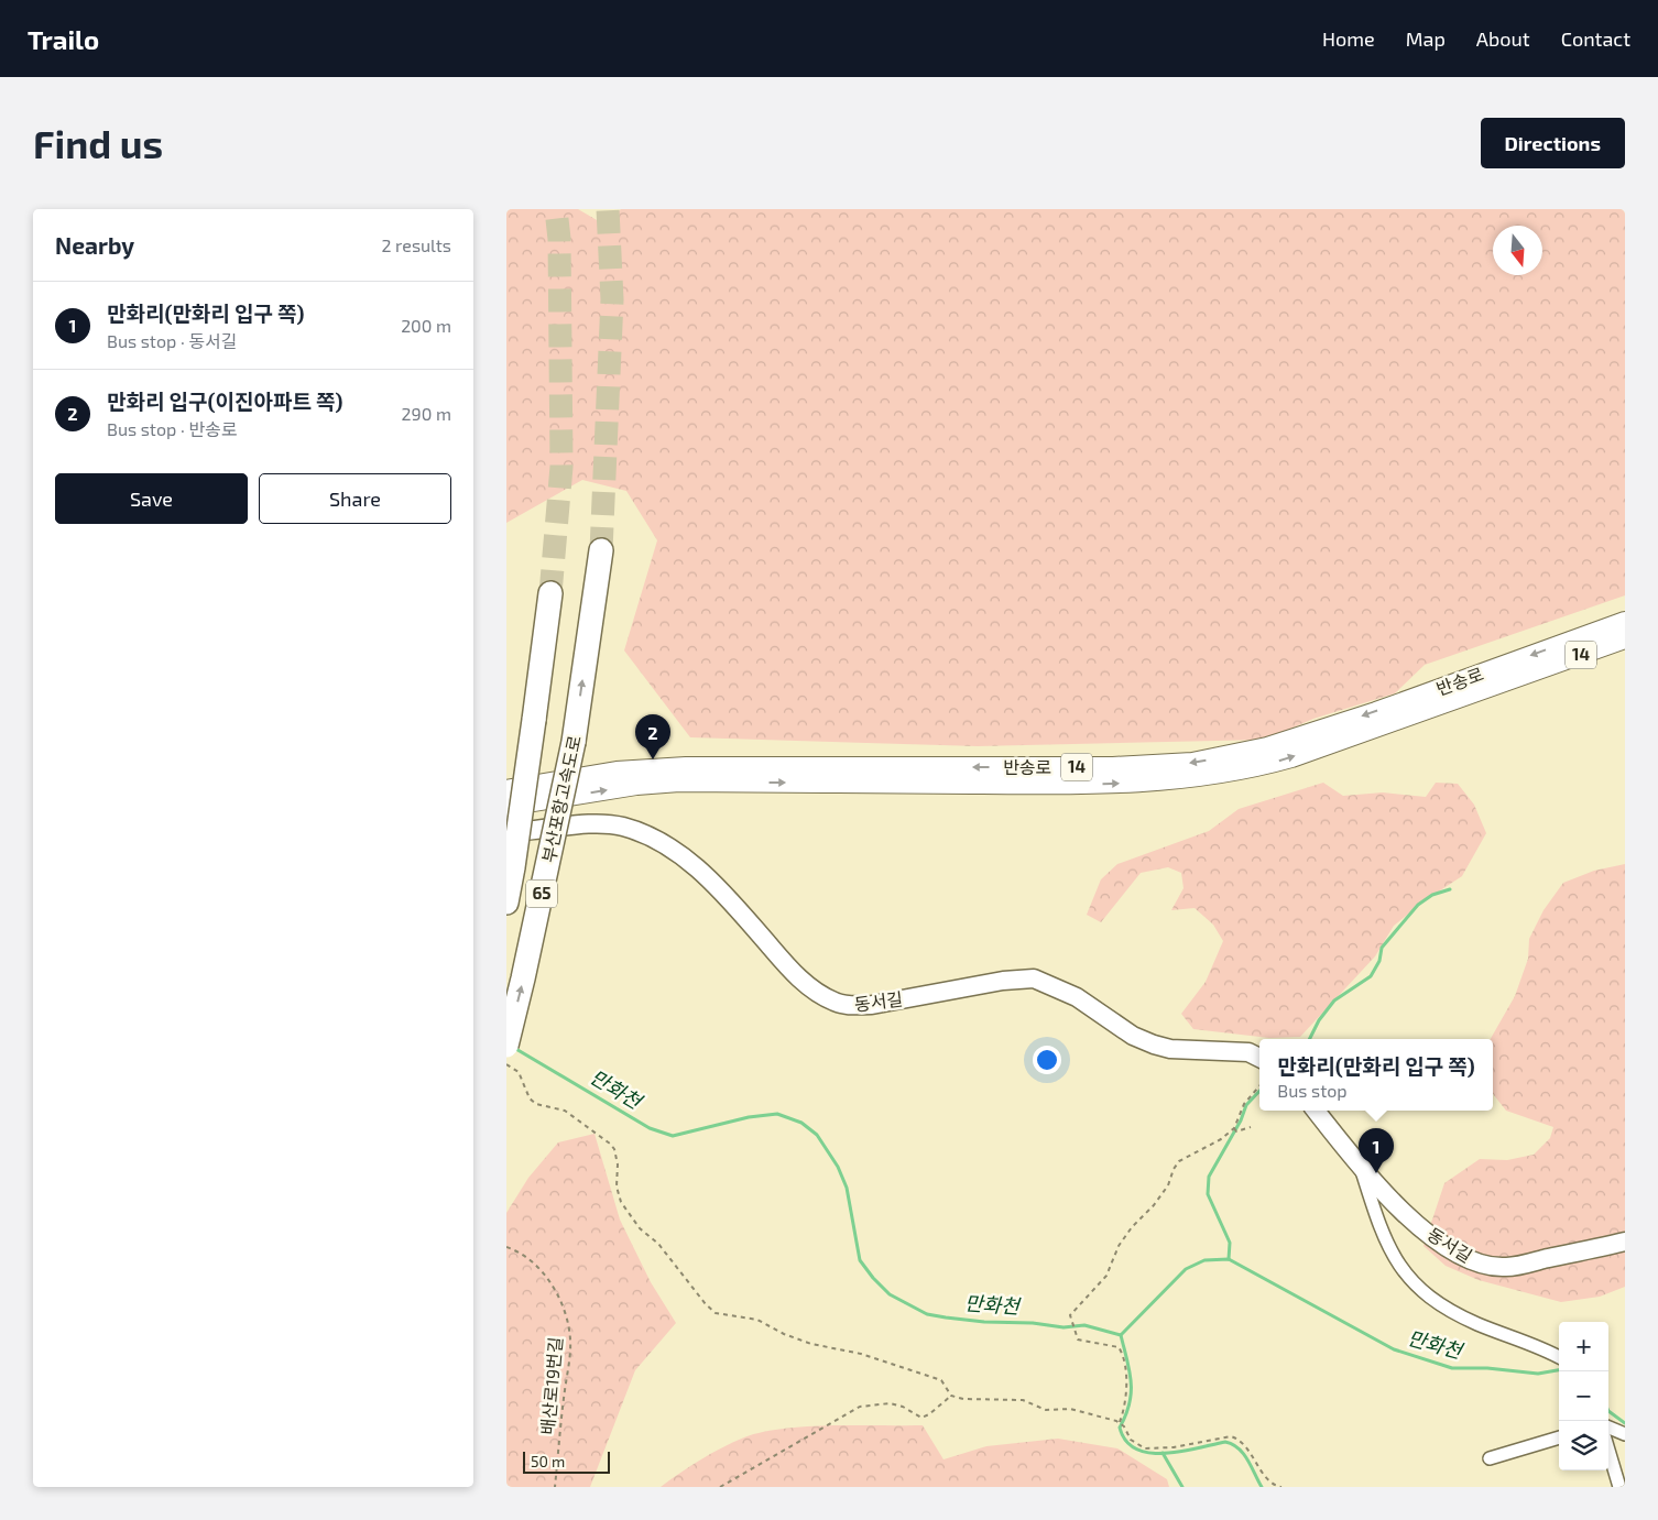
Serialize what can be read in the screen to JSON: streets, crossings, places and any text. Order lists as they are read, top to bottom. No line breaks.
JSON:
{"streets":{"highway":["부산포항고속도로","65"],"main road":["14","반송로"],"street":["동서길"],"path":["배산로19번길"]},"crossings":[["반송로","동서길"]],"water":["만화천"],"scale_bar":"50 m","north":"bottom","page":{"header":"Trailo","nav":["Home","Map","About","Contact"],"buttons":["Directions",["Save","Share"]],"title":"Find us","heading":["Nearby","2 results"],"list":[{"mark":"1","name":"만화리(만화리 입구 쪽)","note":"Bus stop · 동서길","value":"200 m"},{"mark":"2","name":"만화리 입구(이진아파트 쪽)","note":"Bus stop · 반송로","value":"290 m"}],"pins":["2","1"],"popup":["만화리(만화리 입구 쪽)","Bus stop"],"map_buttons":["+","−"],"scale":"50 m"}}
